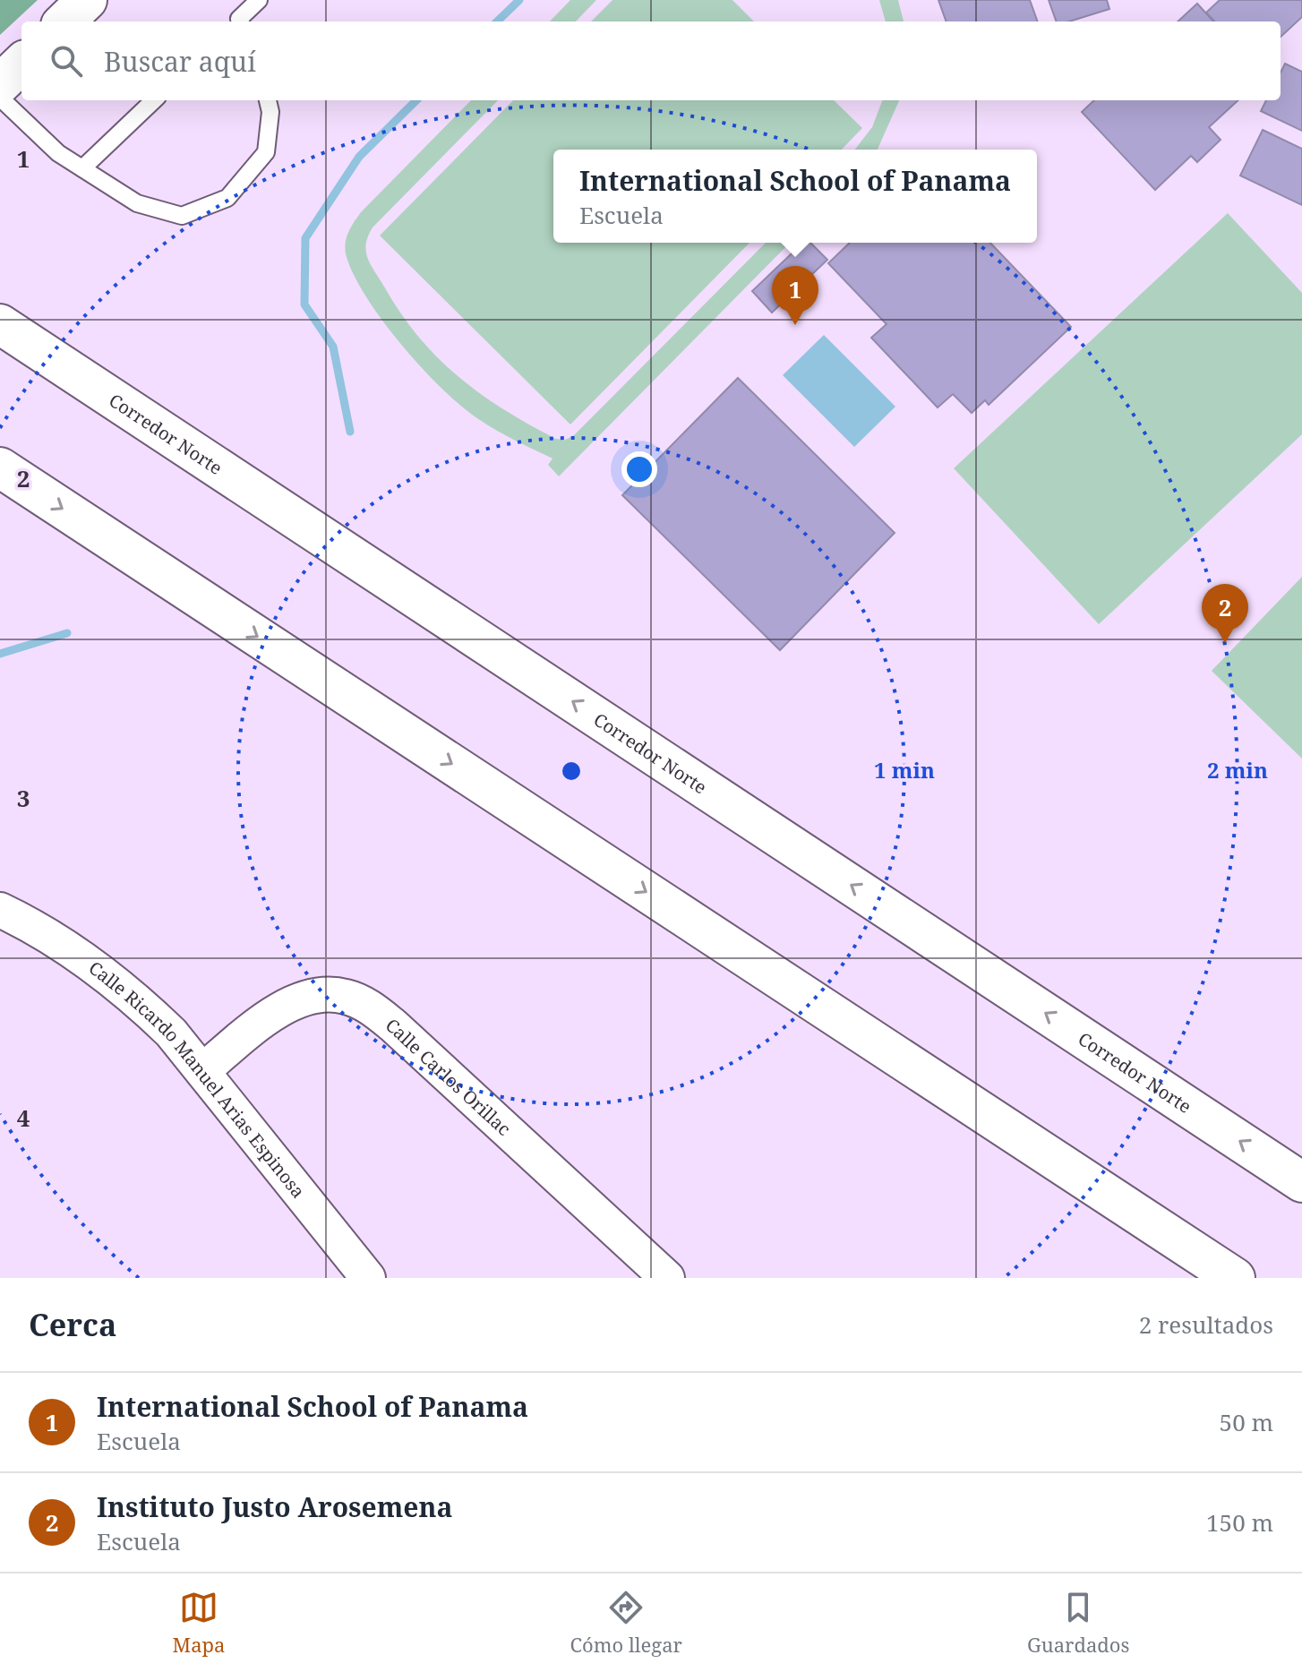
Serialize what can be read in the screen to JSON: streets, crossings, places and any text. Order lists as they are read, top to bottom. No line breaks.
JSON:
{"streets":{"main road":["Corredor Norte"],"street":["Calle Carlos Orillac","Calle Ricardo Manuel Arias Espinosa"]},"crossings":[["Calle Carlos Orillac","Calle Ricardo Manuel Arias Espinosa"]],"page":{"search":"Buscar aquí","popup":["International School of Panama","Escuela"],"pins":["1","2"],"heading":["Cerca","2 resultados"],"list":[{"mark":"1","name":"International School of Panama","note":"Escuela","value":"50 m"},{"mark":"2","name":"Instituto Justo Arosemena","note":"Escuela","value":"150 m"}],"nav":["Mapa","Cómo llegar","Guardados"]},"grid":{"rows":["1","2","3","4"]},"rings":["1 min","2 min"]}
